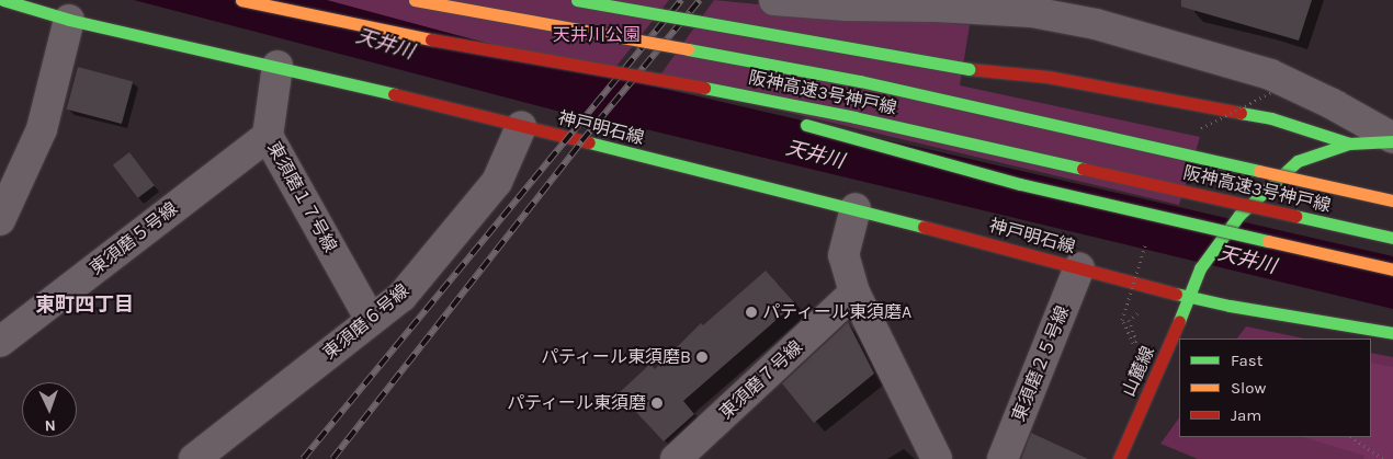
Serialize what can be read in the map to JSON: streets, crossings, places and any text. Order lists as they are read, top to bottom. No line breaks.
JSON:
{"streets":{"main road":["阪神高速3号神戸線","神戸明石線","山麓線"],"street":["東須磨１７号線","東須磨５号線","東須磨６号線","東須磨２５号線","東須磨７号線"]},"crossings":[["神戸明石線","東須磨１７号線"],["神戸明石線","東須磨６号線"],["神戸明石線","東須磨２５号線"],["神戸明石線","山麓線"],["東須磨１７号線","東須磨５号線"],["東須磨１７号線","東須磨６号線"]],"districts":["東町四丁目"],"water":["天井川"],"parks":["天井川公園"],"places":["パティール東須磨A","パティール東須磨B","パティール東須磨"],"legend":["Fast","Slow","Jam"],"north":"bottom"}
